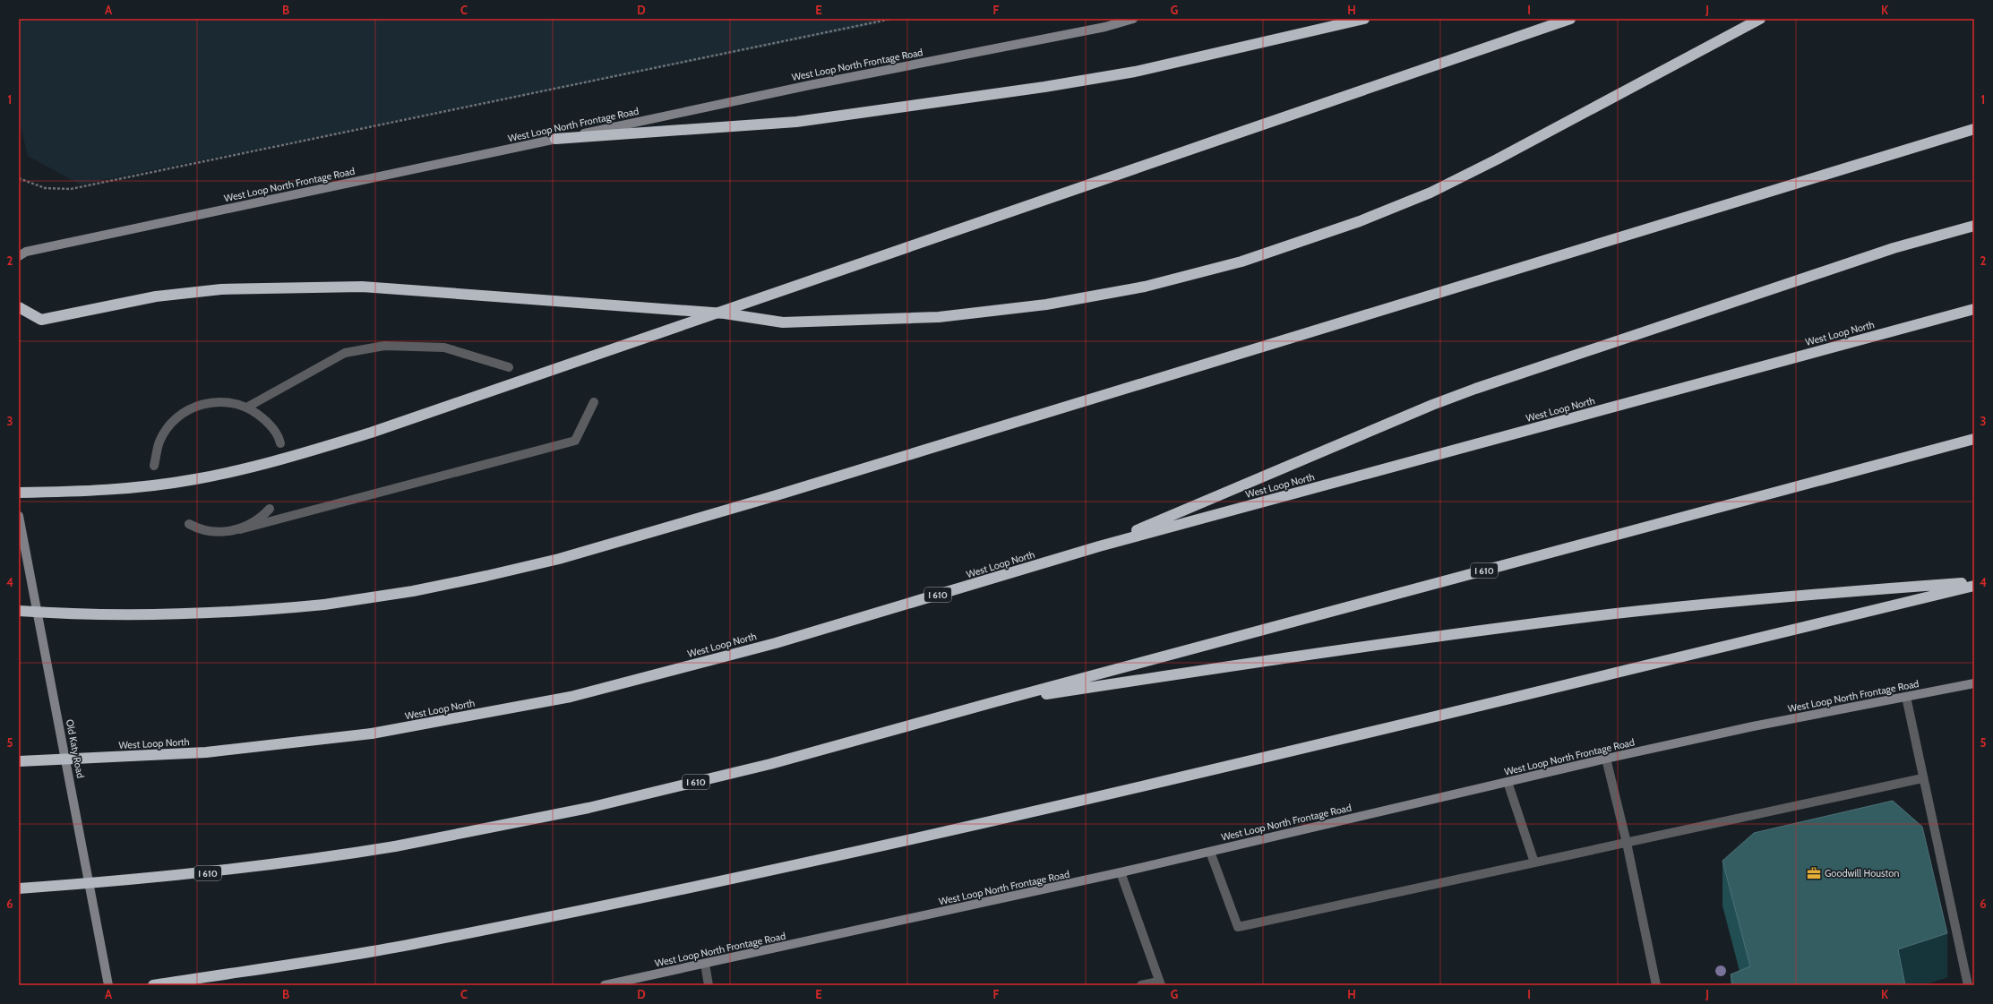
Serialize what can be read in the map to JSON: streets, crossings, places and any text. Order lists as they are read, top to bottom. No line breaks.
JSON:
{"streets":{"highway":["West Loop North","I 610"],"main road":["West Loop North Frontage Road","Old Katy Road"]},"places":{"office":["Goodwill Houston"]},"grid":{"columns":["A","B","C","D","E","F","G","H","I","J","K"],"rows":["1","2","3","4","5","6"]}}
